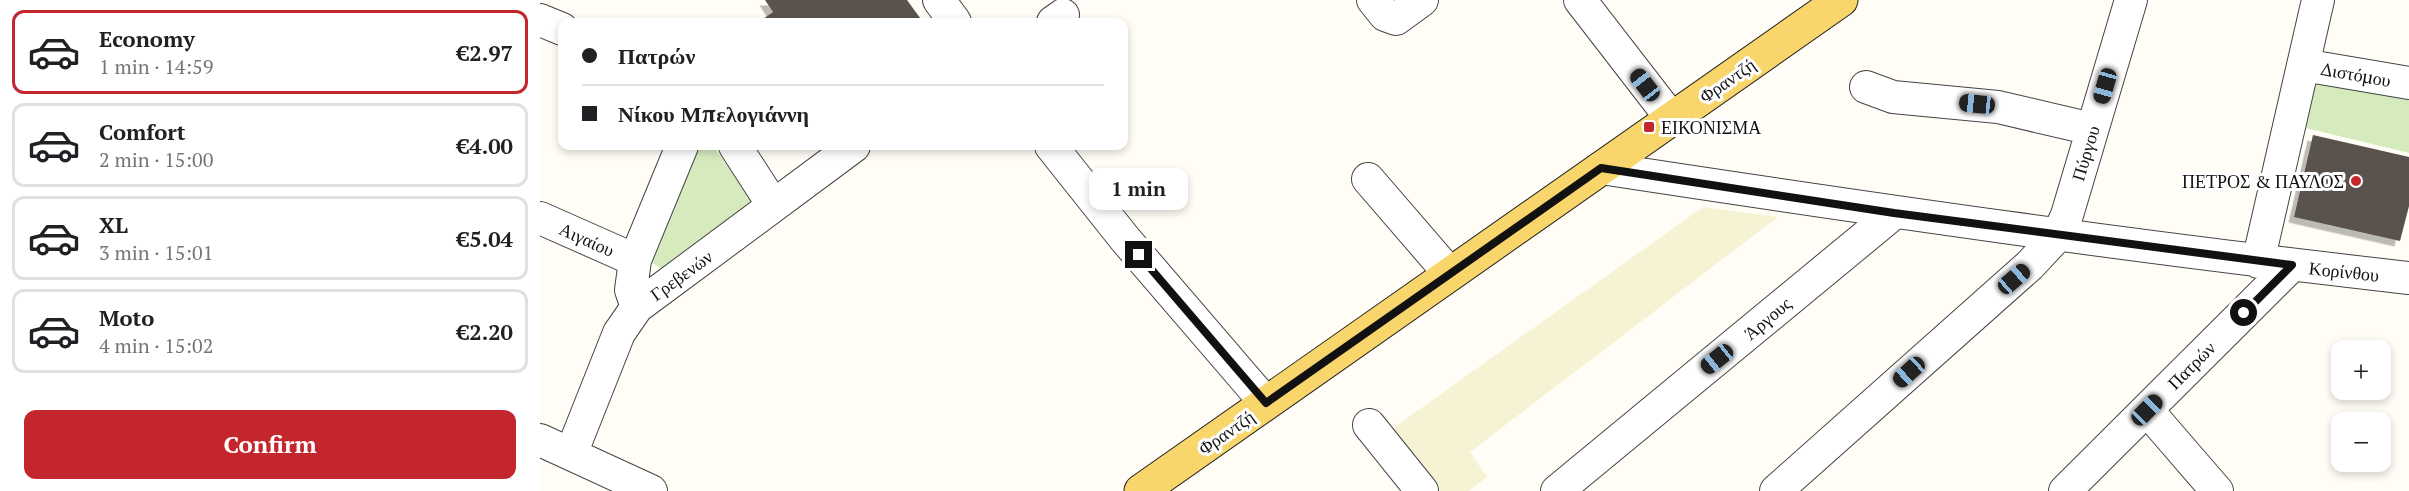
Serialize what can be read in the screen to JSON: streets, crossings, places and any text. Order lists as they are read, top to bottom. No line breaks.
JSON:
{"streets":{"main road":["Φραντζή"],"street":["Διστόμου","Πύργου","Αιγαίου","Κορίνθου","Γρεβενών","Άργους","Πατρών"]},"crossings":[["Φραντζή","Κορίνθου"],["Πύργου","Κορίνθου"],["Κορίνθου","Άργους"],["Κορίνθου","Πατρών"]],"places":{"transit":["ΕΙΚΟΝΙΣΜΑ"],"other":["ΠΕΤΡΟΣ & ΠΑΥΛΟΣ"]},"page":{"list":[{"name":"Economy","note":"1 min · 14:59","value":"€2.97"},{"name":"Comfort","note":"2 min · 15:00","value":"€4.00"},{"name":"XL","note":"3 min · 15:01","value":"€5.04"},{"name":"Moto","note":"4 min · 15:02","value":"€2.20"}],"banner":["Πατρών","Νίκου Μπελογιάννη"],"bubble":"1 min","map_buttons":["+","−"],"buttons":"Confirm"}}
